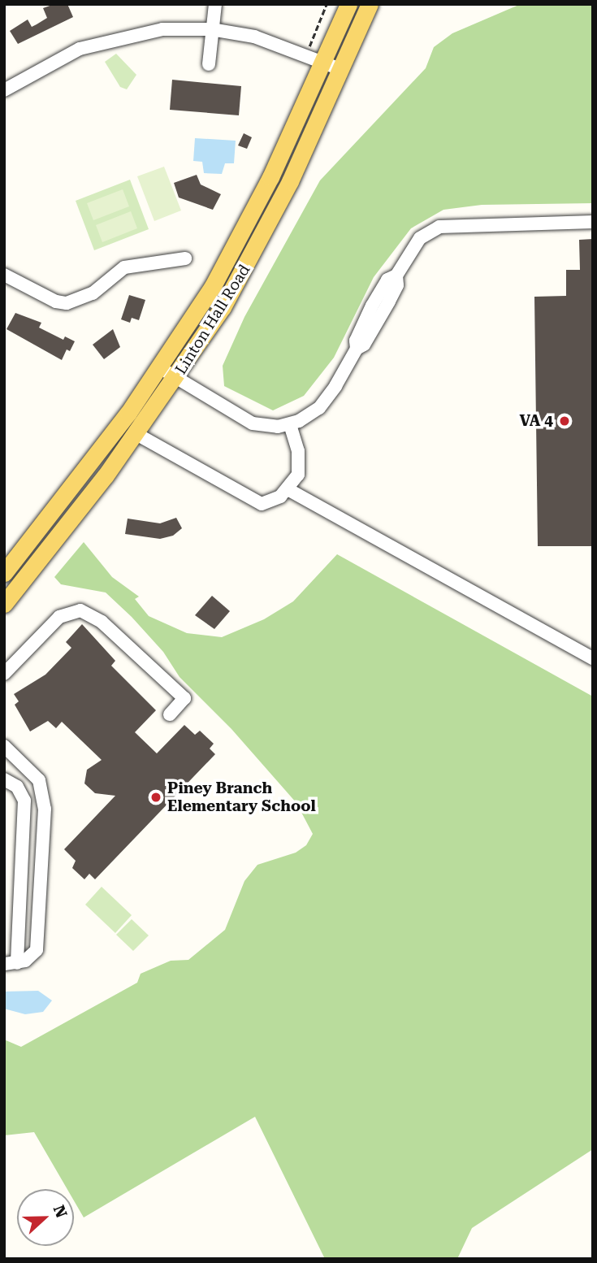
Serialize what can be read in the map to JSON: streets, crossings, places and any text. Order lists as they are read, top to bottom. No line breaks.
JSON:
{"streets":{"main road":["Linton Hall Road"]},"places":["VA 4","Piney Branch Elementary School"],"north":"right"}
